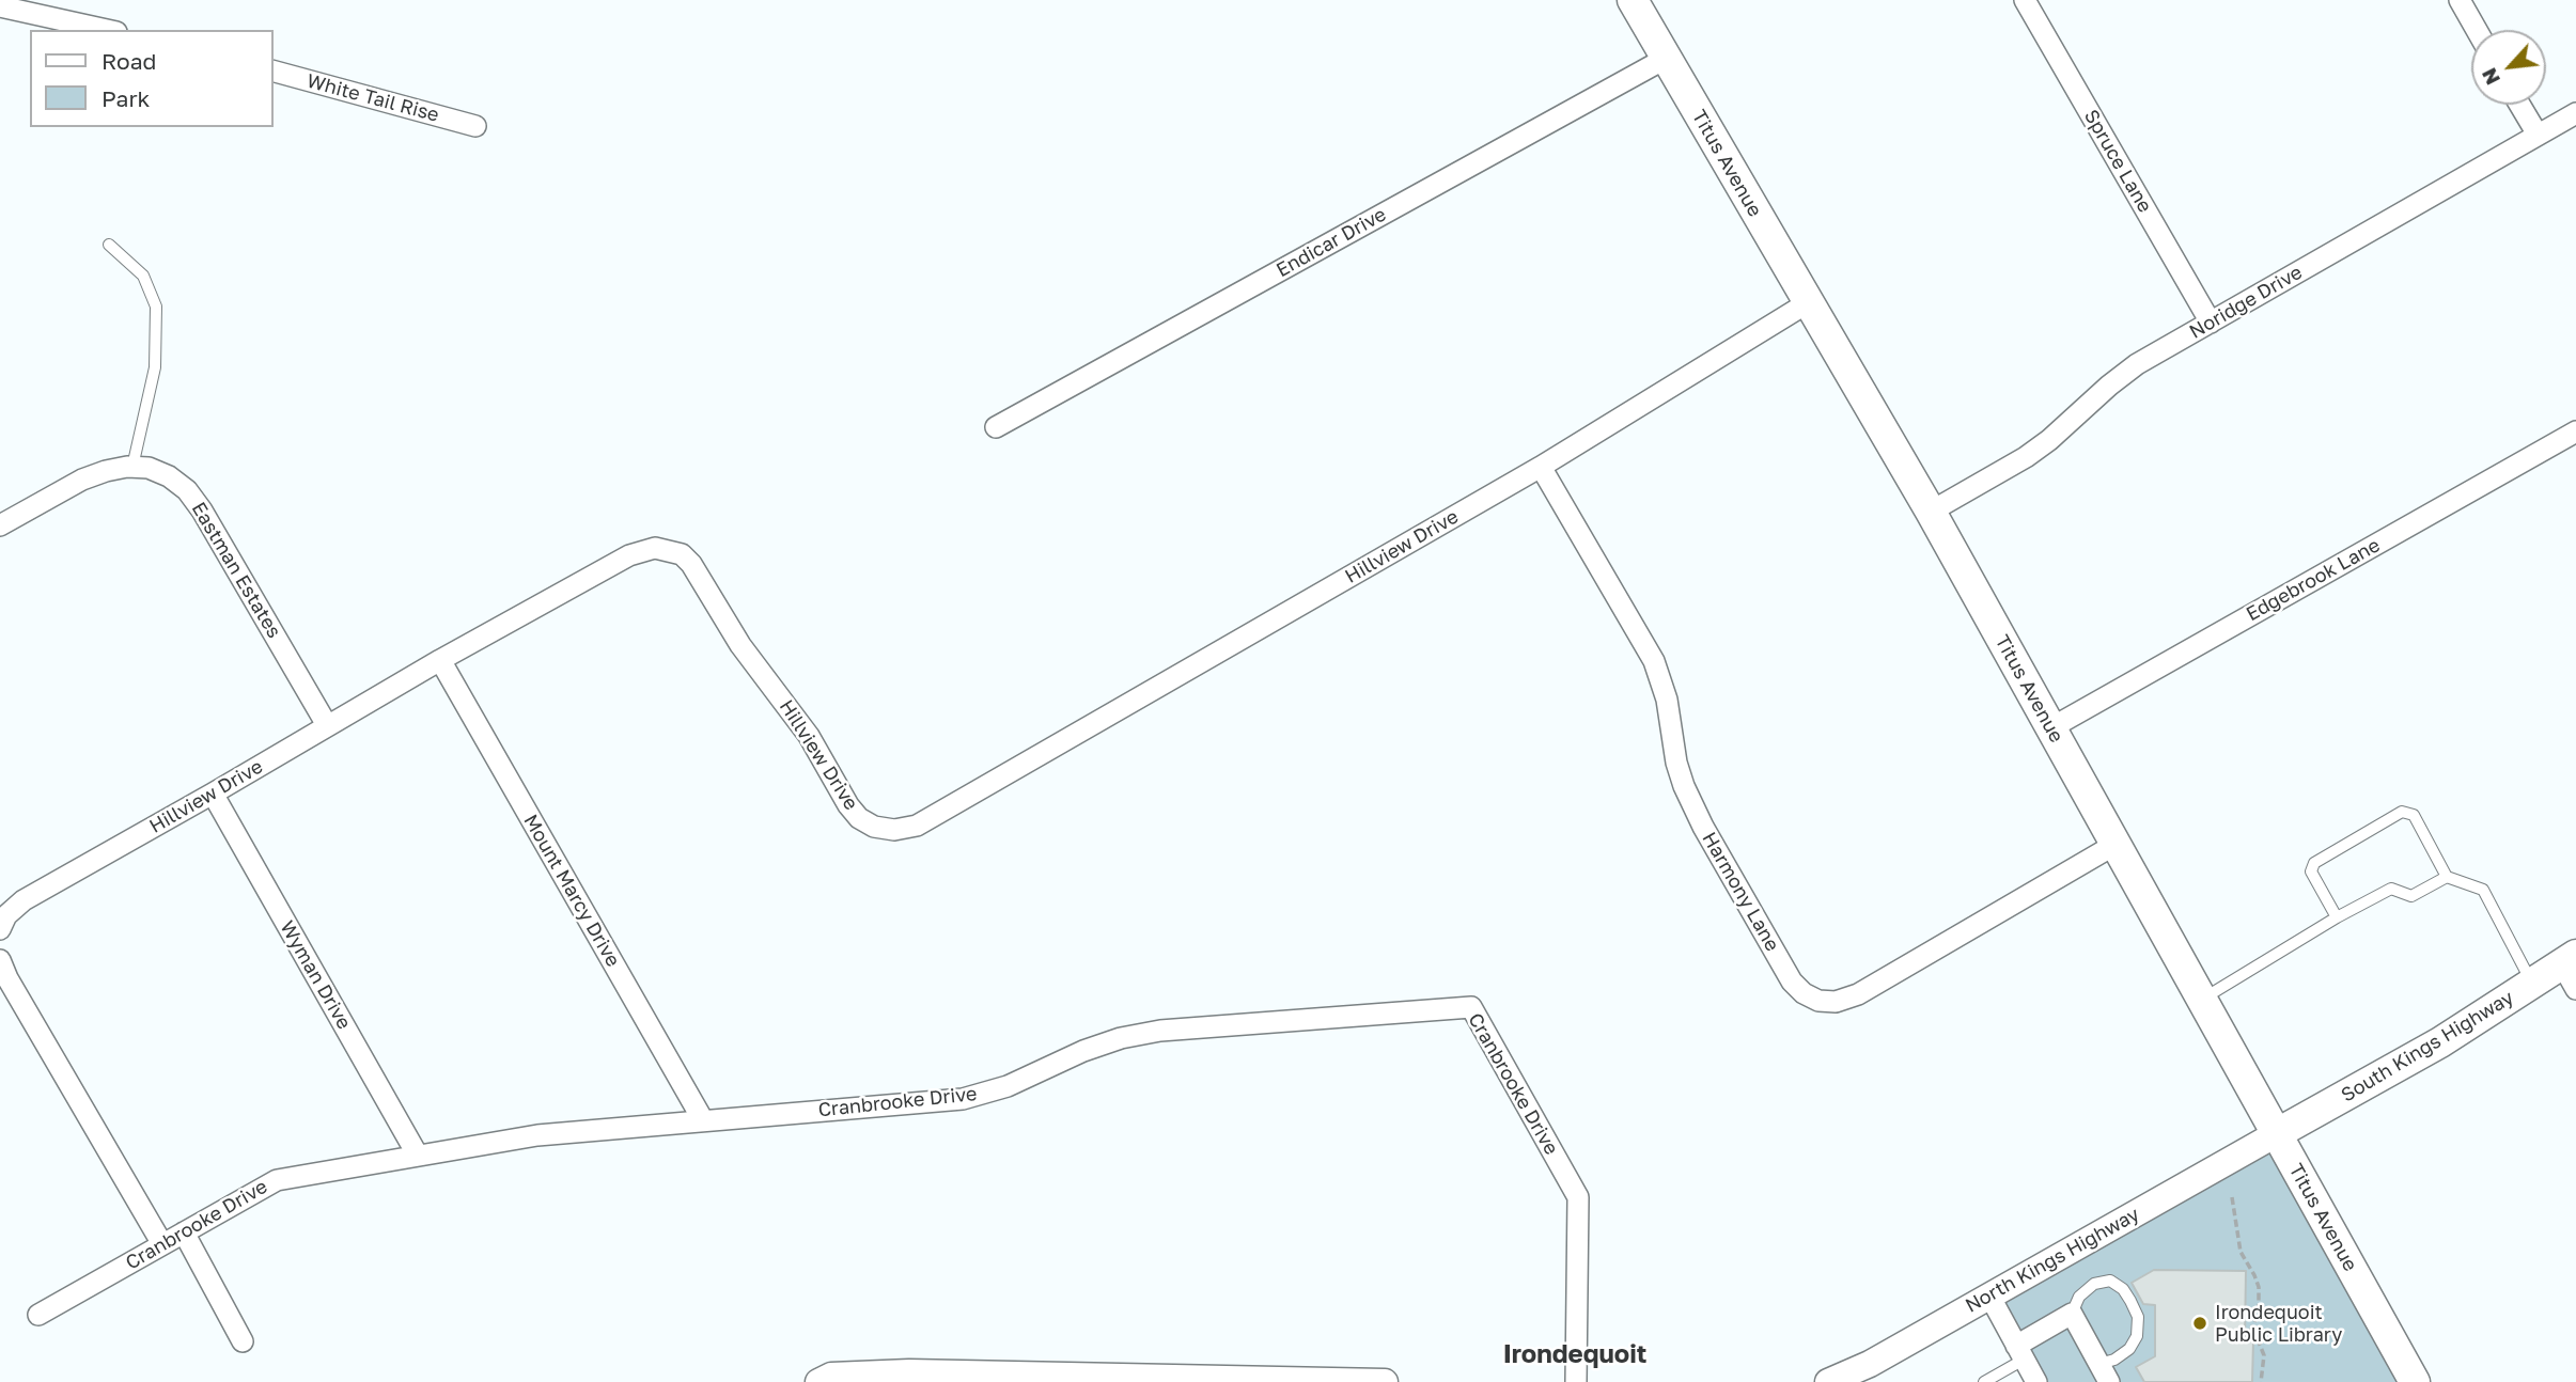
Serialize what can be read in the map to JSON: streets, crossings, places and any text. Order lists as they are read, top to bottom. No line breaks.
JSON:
{"streets":{"main road":["Titus Avenue","South Kings Highway"],"street":["White Tail Rise","Spruce Lane","Endicar Drive","Noridge Drive","Hillview Drive","Eastman Estates","Edgebrook Lane","Mount Marcy Drive","Harmony Lane","Wyman Drive","Cranbrooke Drive","North Kings Highway"]},"crossings":[["Spruce Lane","Noridge Drive"],["Titus Avenue","Endicar Drive"],["Titus Avenue","Noridge Drive"],["Titus Avenue","Hillview Drive"],["Titus Avenue","Edgebrook Lane"],["Titus Avenue","Harmony Lane"],["Titus Avenue","South Kings Highway"],["Titus Avenue","North Kings Highway"],["Hillview Drive","Eastman Estates"],["Hillview Drive","Mount Marcy Drive"],["Hillview Drive","Harmony Lane"],["Hillview Drive","Wyman Drive"],["Mount Marcy Drive","Cranbrooke Drive"],["Wyman Drive","Cranbrooke Drive"],["South Kings Highway","North Kings Highway"]],"districts":["Irondequoit"],"places":["Irondequoit Public Library"],"legend":["Road","Park"],"north":"bottom left"}
